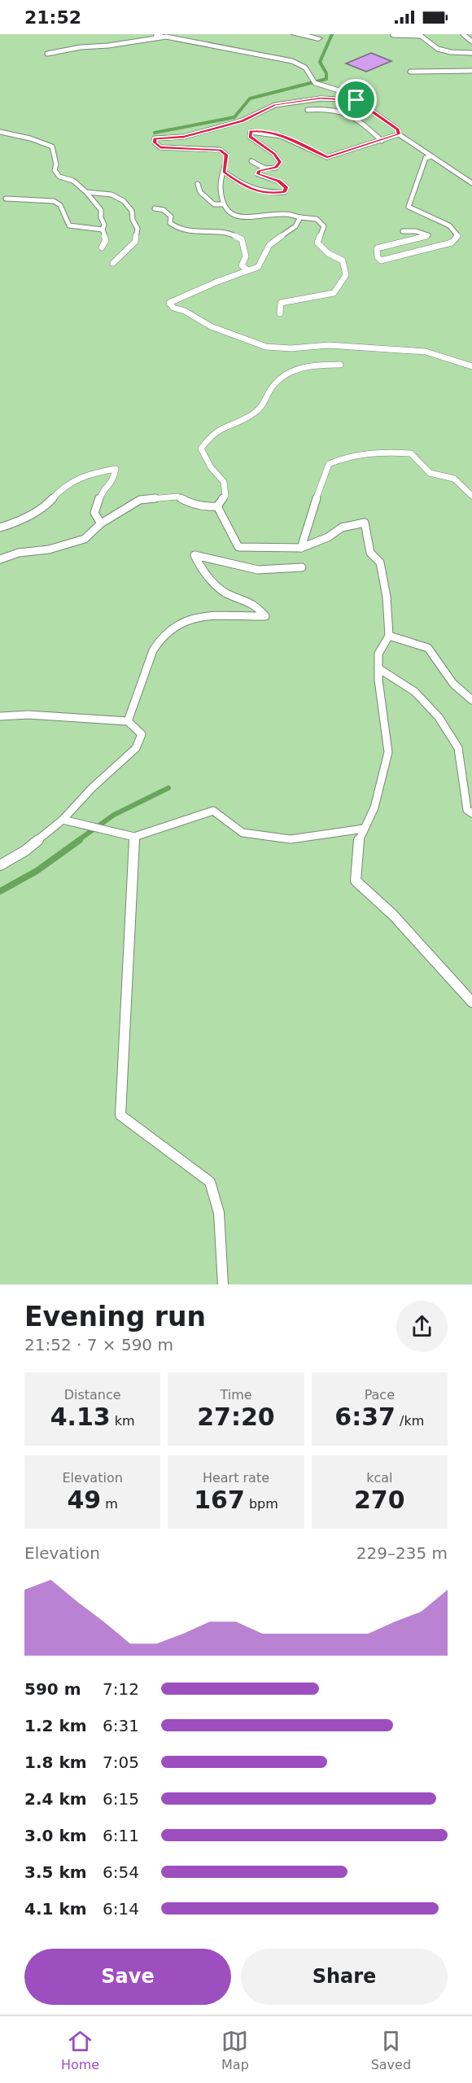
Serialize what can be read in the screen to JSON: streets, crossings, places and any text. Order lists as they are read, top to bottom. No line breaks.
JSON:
{"page":{"status":"21:52","heading":["Evening run","21:52 · 7 × 590 m"],"stats":[["Distance","4.13 km"],["Time","27:20"],["Pace","6:37 /km"],["Elevation","49 m"],["Heart rate","167 bpm"],["kcal","270"]],"chart":["Elevation","229–235 m"],"list":[{"name":"590 m","note":"7:12"},{"name":"1.2 km","note":"6:31"},{"name":"1.8 km","note":"7:05"},{"name":"2.4 km","note":"6:15"},{"name":"3.0 km","note":"6:11"},{"name":"3.5 km","note":"6:54"},{"name":"4.1 km","note":"6:14"}],"buttons":["Save","Share"],"tabs":["Home","Map","Saved"]}}
